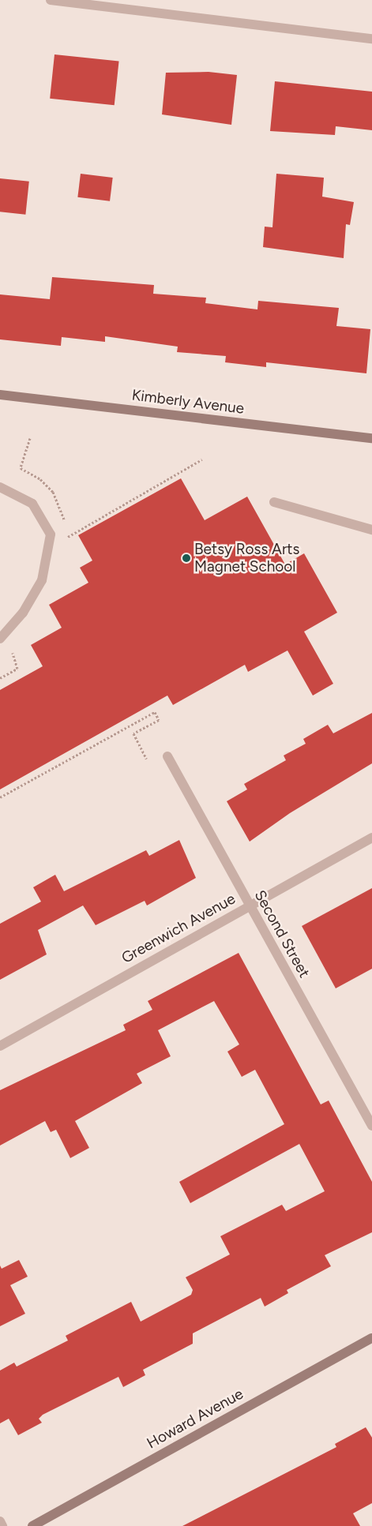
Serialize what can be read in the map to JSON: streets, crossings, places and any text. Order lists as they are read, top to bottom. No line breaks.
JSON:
{"streets":{"main road":["Kimberly Avenue","Howard Avenue"],"street":["Greenwich Avenue","Second Street"]},"crossings":[["Greenwich Avenue","Second Street"]],"places":["Betsy Ross Arts Magnet School"]}
